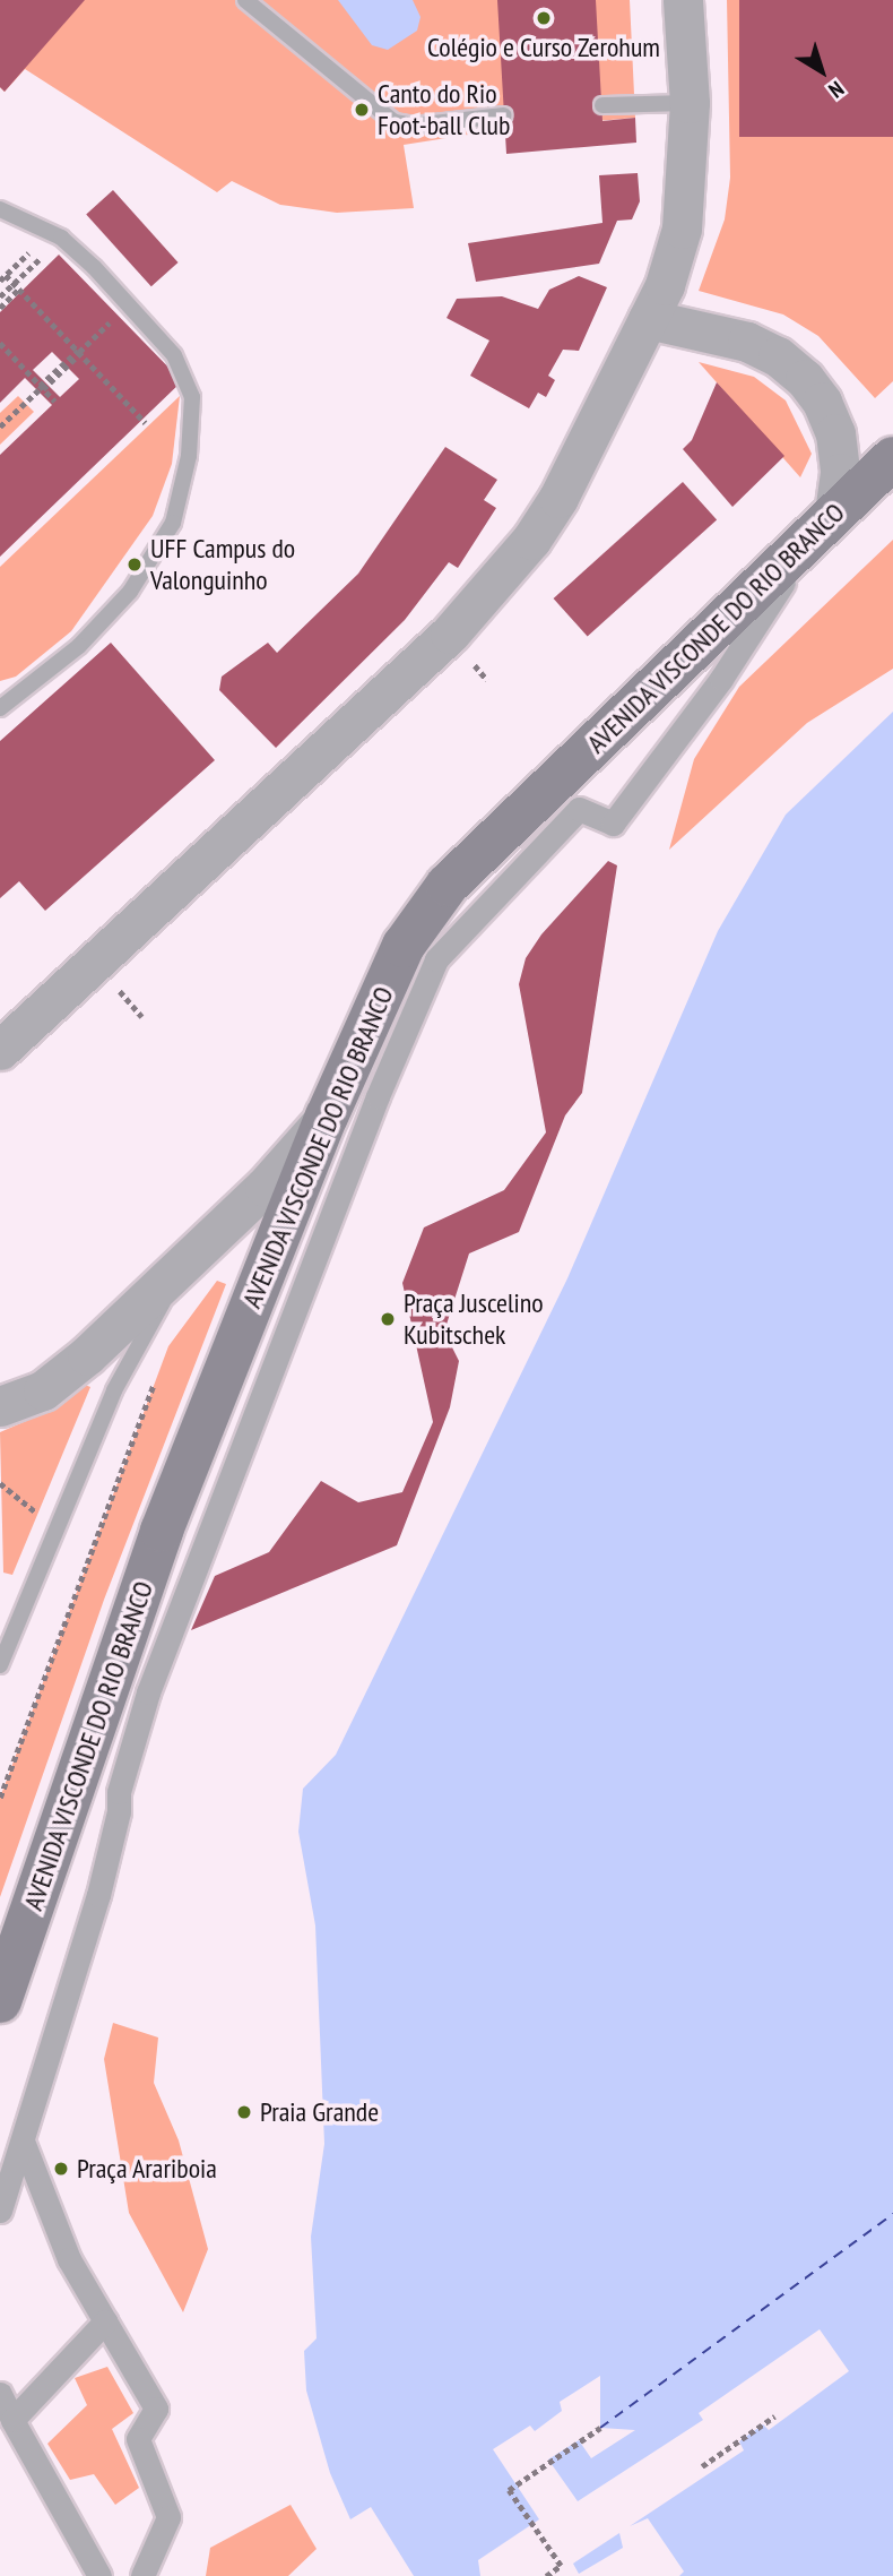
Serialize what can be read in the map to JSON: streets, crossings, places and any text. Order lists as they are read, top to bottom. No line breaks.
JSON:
{"streets":{"main road":["AVENIDA VISCONDE DO RIO BRANCO"]},"places":["Colégio e Curso Zerohum","Canto do Rio Foot-ball Club","UFF Campus do Valonguinho","Praça Juscelino Kubitschek","Praia Grande","Praça Arariboia"],"north":"bottom right"}
